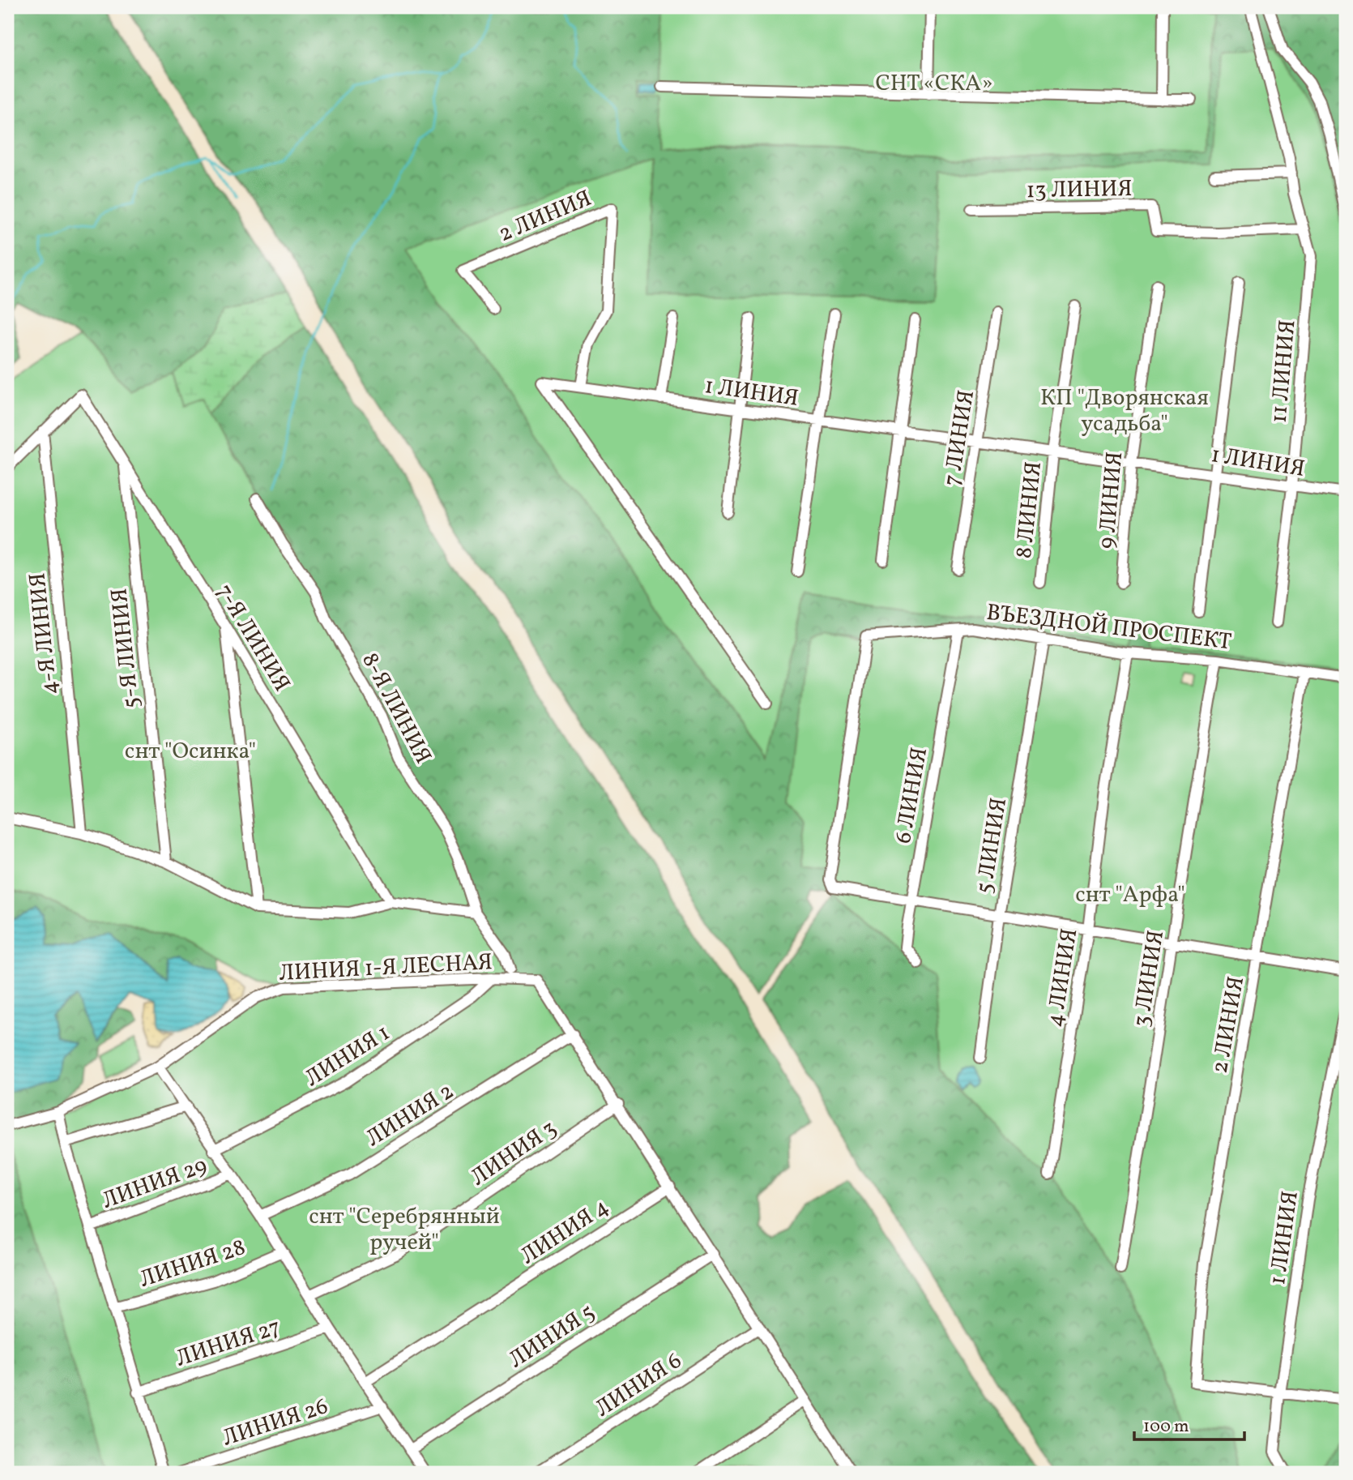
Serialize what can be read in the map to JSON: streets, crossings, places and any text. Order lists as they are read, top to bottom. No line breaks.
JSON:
{"streets":{"street":["13 ЛИНИЯ","2 ЛИНИЯ","11 ЛИНИЯ","1 ЛИНИЯ","7 ЛИНИЯ","9 ЛИНИЯ","8 ЛИНИЯ","ВЪЕЗДНОЙ ПРОСПЕКТ","4-Я ЛИНИЯ","7-Я ЛИНИЯ","5-Я ЛИНИЯ","8-Я ЛИНИЯ","6 ЛИНИЯ","5 ЛИНИЯ","ЛИНИЯ 1-Я ЛЕСНАЯ","4 ЛИНИЯ","3 ЛИНИЯ","ЛИНИЯ 1","ЛИНИЯ 2","ЛИНИЯ 3","ЛИНИЯ 29","ЛИНИЯ 4","ЛИНИЯ 28","ЛИНИЯ 5","ЛИНИЯ 27","ЛИНИЯ 6","ЛИНИЯ 26"]},"crossings":[["13 ЛИНИЯ","11 ЛИНИЯ"],["2 ЛИНИЯ","1 ЛИНИЯ"],["2 ЛИНИЯ","ВЪЕЗДНОЙ ПРОСПЕКТ"],["11 ЛИНИЯ","1 ЛИНИЯ"],["1 ЛИНИЯ","7 ЛИНИЯ"],["1 ЛИНИЯ","9 ЛИНИЯ"],["1 ЛИНИЯ","8 ЛИНИЯ"],["ВЪЕЗДНОЙ ПРОСПЕКТ","6 ЛИНИЯ"],["ВЪЕЗДНОЙ ПРОСПЕКТ","5 ЛИНИЯ"],["ВЪЕЗДНОЙ ПРОСПЕКТ","4 ЛИНИЯ"],["ВЪЕЗДНОЙ ПРОСПЕКТ","3 ЛИНИЯ"],["4-Я ЛИНИЯ","7-Я ЛИНИЯ"],["7-Я ЛИНИЯ","5-Я ЛИНИЯ"],["ЛИНИЯ 1-Я ЛЕСНАЯ","ЛИНИЯ 1"],["ЛИНИЯ 1-Я ЛЕСНАЯ","ЛИНИЯ 2"]],"parks":["СНТ «СКА»","КП \"Дворянская усадьба\"","снт \"Осинка\"","снт \"Арфа\"","снт \"Серебрянный ручей\""],"scale_bar":"100 m"}
